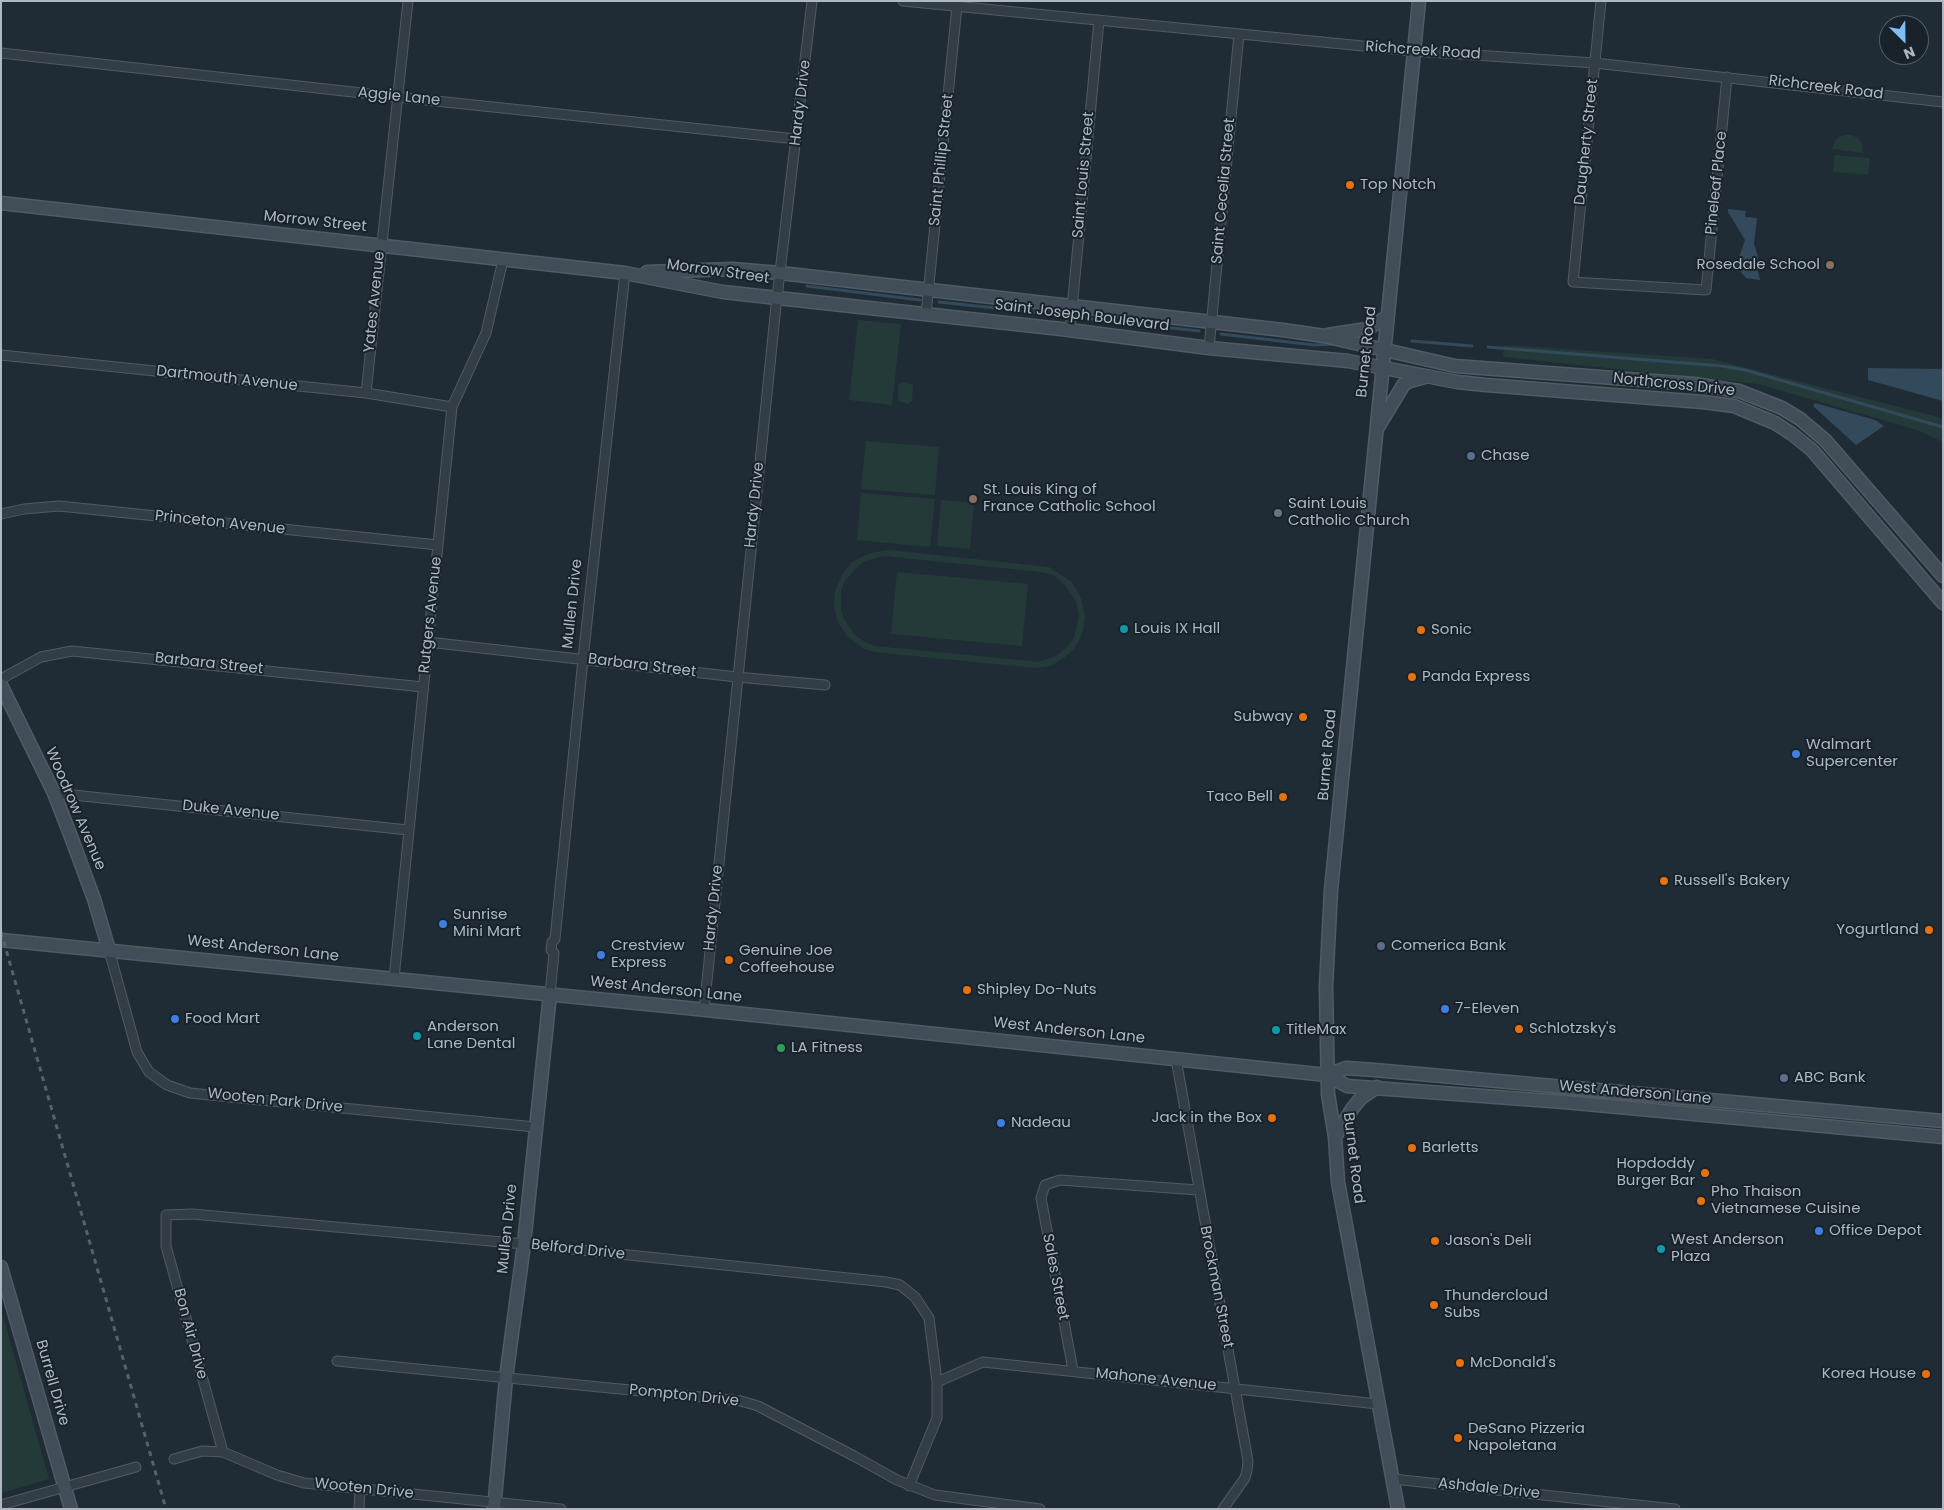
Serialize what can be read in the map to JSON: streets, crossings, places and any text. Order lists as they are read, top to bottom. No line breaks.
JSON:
{"streets":{"street":["Richcreek Road","Aggie Lane","Hardy Drive","Daugherty Street","Saint Phillip Street","Saint Louis Street","Pineleaf Place","Saint Cecelia Street","Morrow Street","Yates Avenue","Saint Joseph Boulevard","Burnet Road","Dartmouth Avenue","Northcross Drive","Princeton Avenue","Mullen Drive","Rutgers Avenue","Barbara Street","Woodrow Avenue","Duke Avenue","West Anderson Lane","Wooten Park Drive","Belford Drive","Sales Street","Brockman Street","Bon Air Drive","Mahone Avenue","Burrell Drive","Pompton Drive","Wooten Drive","Ashdale Drive"]},"crossings":[["Richcreek Road","Daugherty Street"],["Richcreek Road","Saint Phillip Street"],["Richcreek Road","Saint Louis Street"],["Richcreek Road","Pineleaf Place"],["Richcreek Road","Saint Cecelia Street"],["Richcreek Road","Burnet Road"],["Aggie Lane","Hardy Drive"],["Aggie Lane","Yates Avenue"],["Hardy Drive","Morrow Street"],["Hardy Drive","Saint Joseph Boulevard"],["Hardy Drive","Barbara Street"],["Hardy Drive","West Anderson Lane"],["Daugherty Street","Pineleaf Place"],["Saint Phillip Street","Saint Joseph Boulevard"],["Saint Louis Street","Saint Joseph Boulevard"],["Saint Cecelia Street","Saint Joseph Boulevard"],["Morrow Street","Yates Avenue"],["Morrow Street","Saint Joseph Boulevard"],["Morrow Street","Mullen Drive"],["Morrow Street","Rutgers Avenue"],["Yates Avenue","Dartmouth Avenue"],["Saint Joseph Boulevard","Burnet Road"],["Saint Joseph Boulevard","Northcross Drive"],["Burnet Road","Northcross Drive"],["Burnet Road","West Anderson Lane"],["Burnet Road","Mahone Avenue"],["Burnet Road","Ashdale Drive"],["Dartmouth Avenue","Rutgers Avenue"],["Princeton Avenue","Rutgers Avenue"],["Mullen Drive","Barbara Street"],["Mullen Drive","West Anderson Lane"],["Mullen Drive","Wooten Park Drive"],["Mullen Drive","Belford Drive"],["Mullen Drive","Pompton Drive"],["Mullen Drive","Wooten Drive"],["Rutgers Avenue","Barbara Street"],["Rutgers Avenue","Duke Avenue"],["Rutgers Avenue","West Anderson Lane"],["Woodrow Avenue","Duke Avenue"],["Woodrow Avenue","West Anderson Lane"],["Woodrow Avenue","Wooten Park Drive"],["West Anderson Lane","Wooten Park Drive"],["West Anderson Lane","Brockman Street"],["Belford Drive","Bon Air Drive"],["Belford Drive","Mahone Avenue"],["Sales Street","Brockman Street"],["Sales Street","Mahone Avenue"],["Brockman Street","Mahone Avenue"],["Bon Air Drive","Wooten Drive"]],"places":["Top Notch","Rosedale School","Chase","St. Louis King of France Catholic School","Saint Louis Catholic Church","Louis IX Hall","Sonic","Panda Express","Subway","Walmart Supercenter","Taco Bell","Russell's Bakery","Sunrise Mini Mart","Yogurtland","Comerica Bank","Crestview Express","Genuine Joe Coffeehouse","Shipley Do-Nuts","7-Eleven","Food Mart","Schlotzsky's","TitleMax","Anderson Lane Dental","LA Fitness","ABC Bank","Jack in the Box","Nadeau","Barletts","Hopdoddy Burger Bar","Pho Thaison Vietnamese Cuisine","Office Depot","Jason's Deli","West Anderson Plaza","Thundercloud Subs","McDonald's","Korea House","DeSano Pizzeria Napoletana"],"north":"bottom right"}
